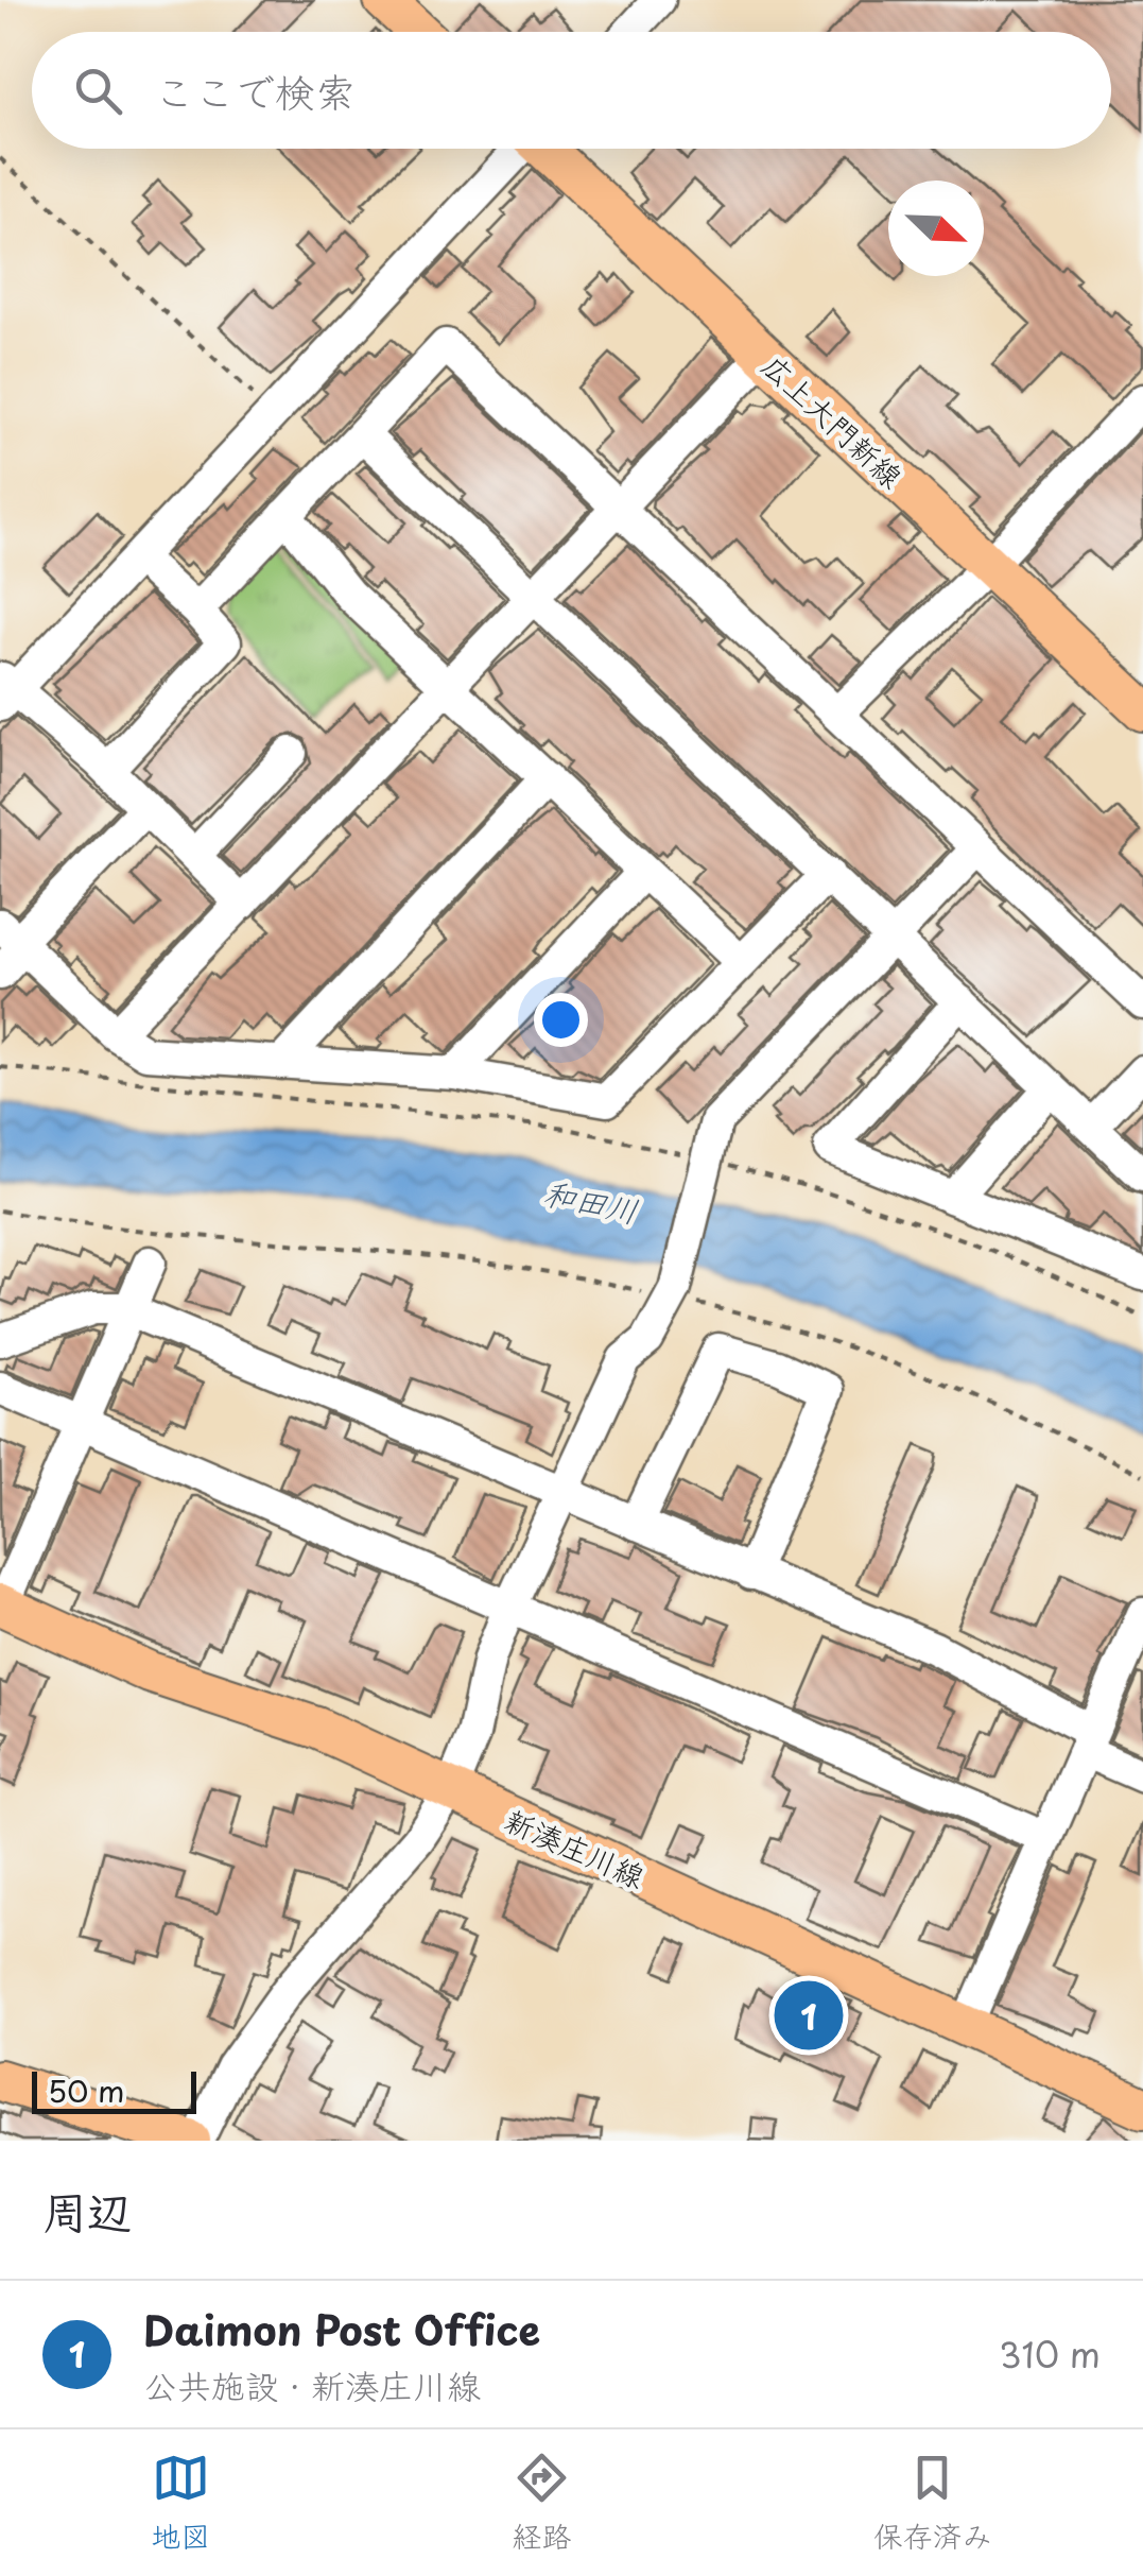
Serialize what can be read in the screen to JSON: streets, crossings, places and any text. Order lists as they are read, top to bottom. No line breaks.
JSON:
{"streets":{"main road":["広上大門新線","新湊庄川線"]},"water":["和田川"],"scale_bar":"50 m","north":"bottom right","page":{"search":"ここで検索","pins":"1","scale":"50 m","heading":"周辺","list":[{"mark":"1","name":"Daimon Post Office","note":"公共施設 · 新湊庄川線","value":"310 m"}],"nav":["地図","経路","保存済み"]}}
